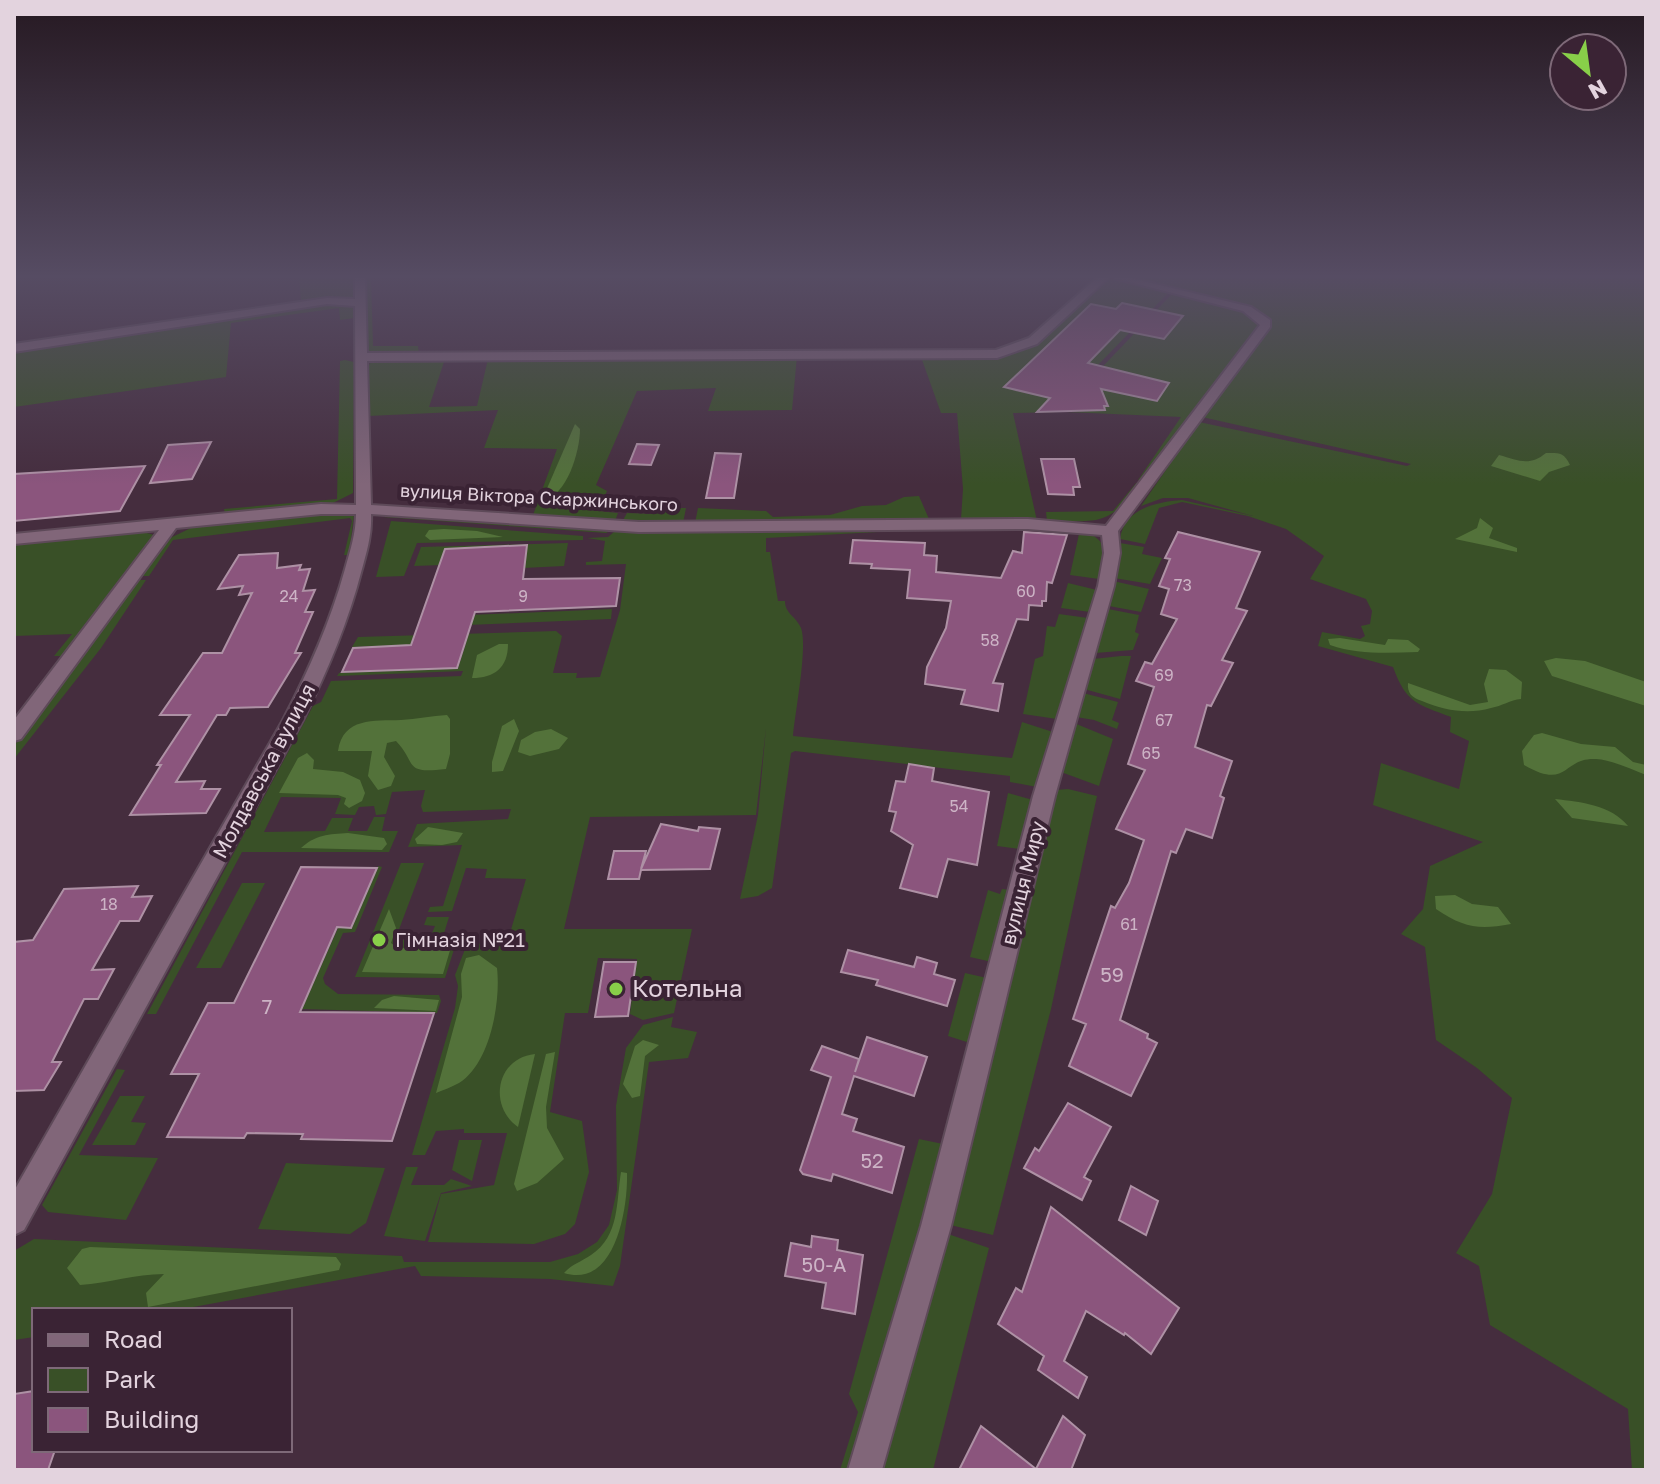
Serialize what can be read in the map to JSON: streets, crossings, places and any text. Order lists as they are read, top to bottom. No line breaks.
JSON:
{"streets":{"street":["вулиця Віктора Скаржинського","Молдавська вулиця","вулиця Миру"]},"crossings":[["вулиця Віктора Скаржинського","Молдавська вулиця"],["вулиця Віктора Скаржинського","вулиця Миру"]],"places":["Гімназія №21","Котельна"],"house_numbers":["73","60","24","9","58","69","67","65","54","18","61","59","7","52","50-А"],"legend":["Road","Park","Building"],"north":"bottom right"}
